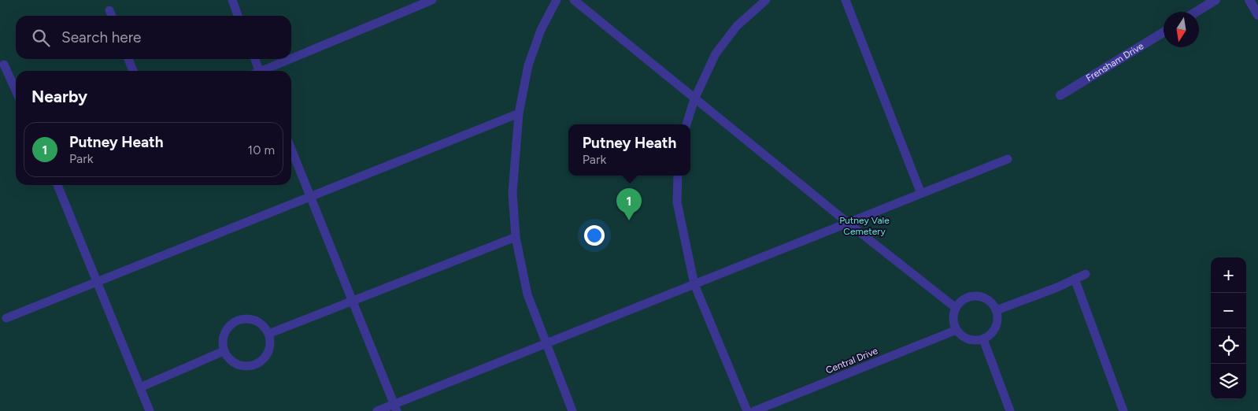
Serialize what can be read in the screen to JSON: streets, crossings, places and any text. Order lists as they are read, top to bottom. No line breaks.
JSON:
{"streets":{"street":["Frensham Drive"],"lane":["Central Drive"]},"parks":["Putney Vale Cemetery"],"north":"bottom","page":{"search":"Search here","heading":"Nearby","list":[{"mark":"1","name":"Putney Heath","note":"Park","value":"10 m"}],"popup":["Putney Heath","Park"],"pins":"1","map_buttons":["+","−"]}}
